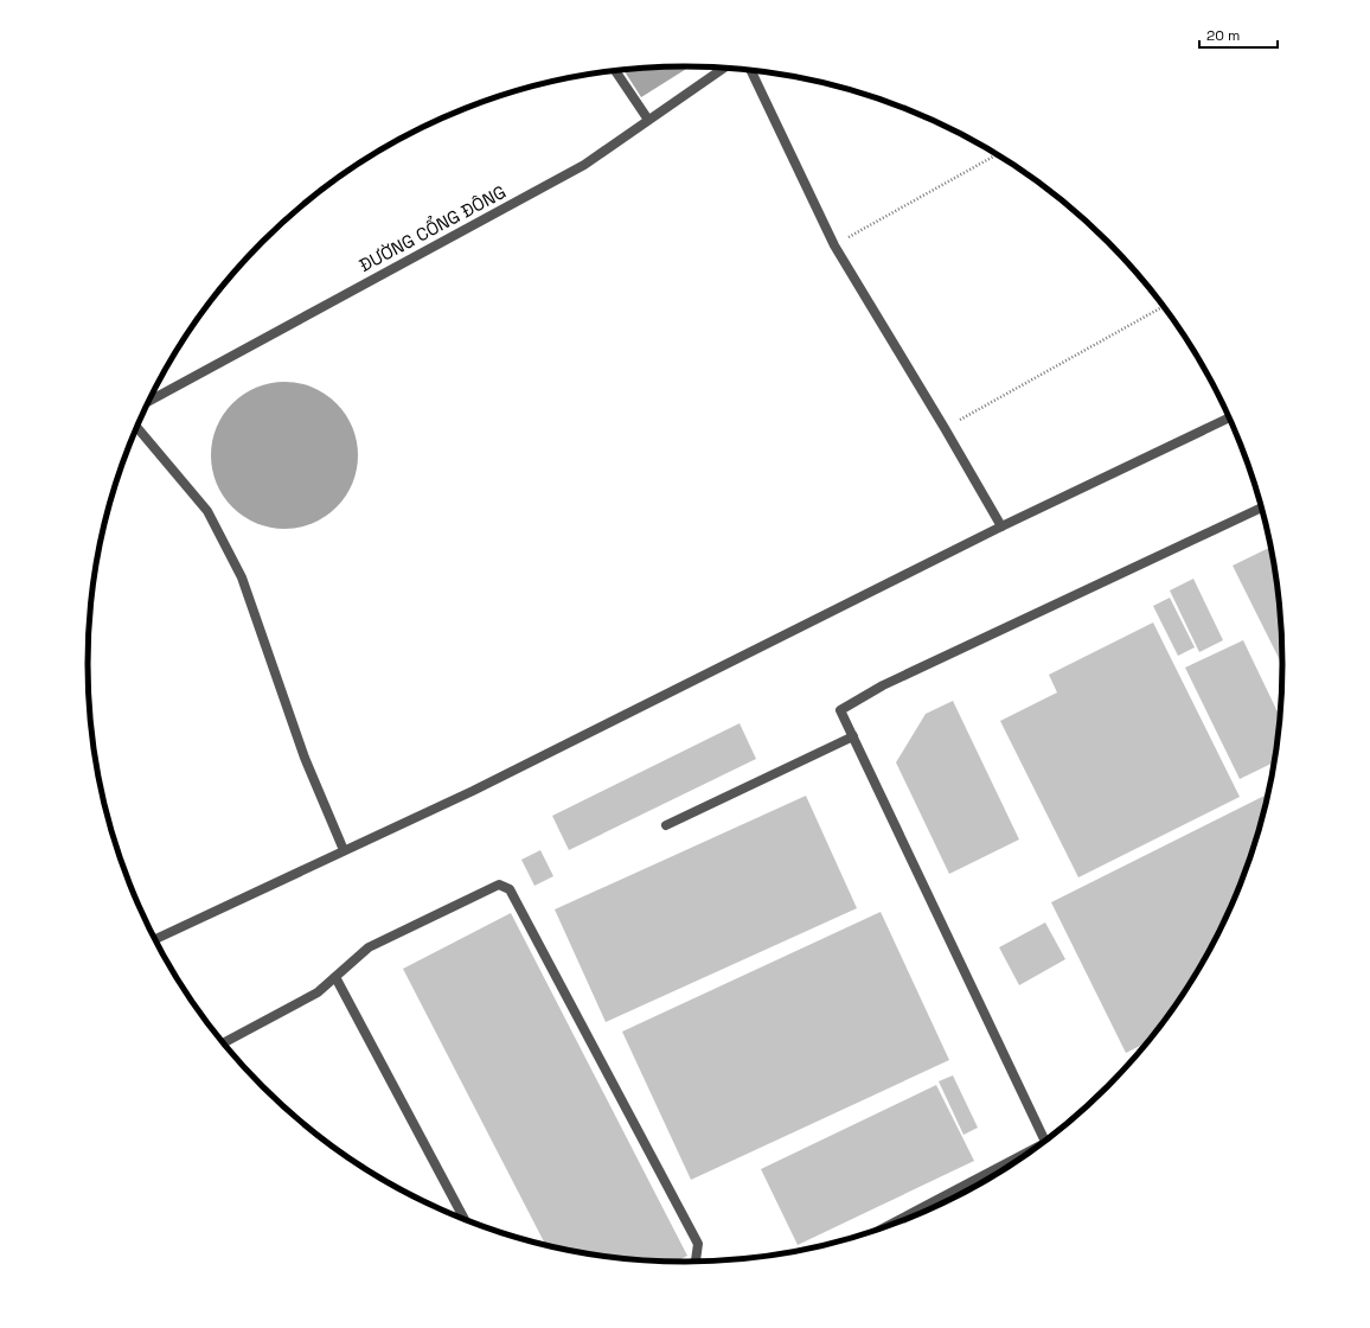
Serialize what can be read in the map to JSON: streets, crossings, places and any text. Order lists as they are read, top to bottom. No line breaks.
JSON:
{"streets":{"street":["ĐƯỜNG CỔNG ĐÔNG"]},"scale_bar":"20 m"}
